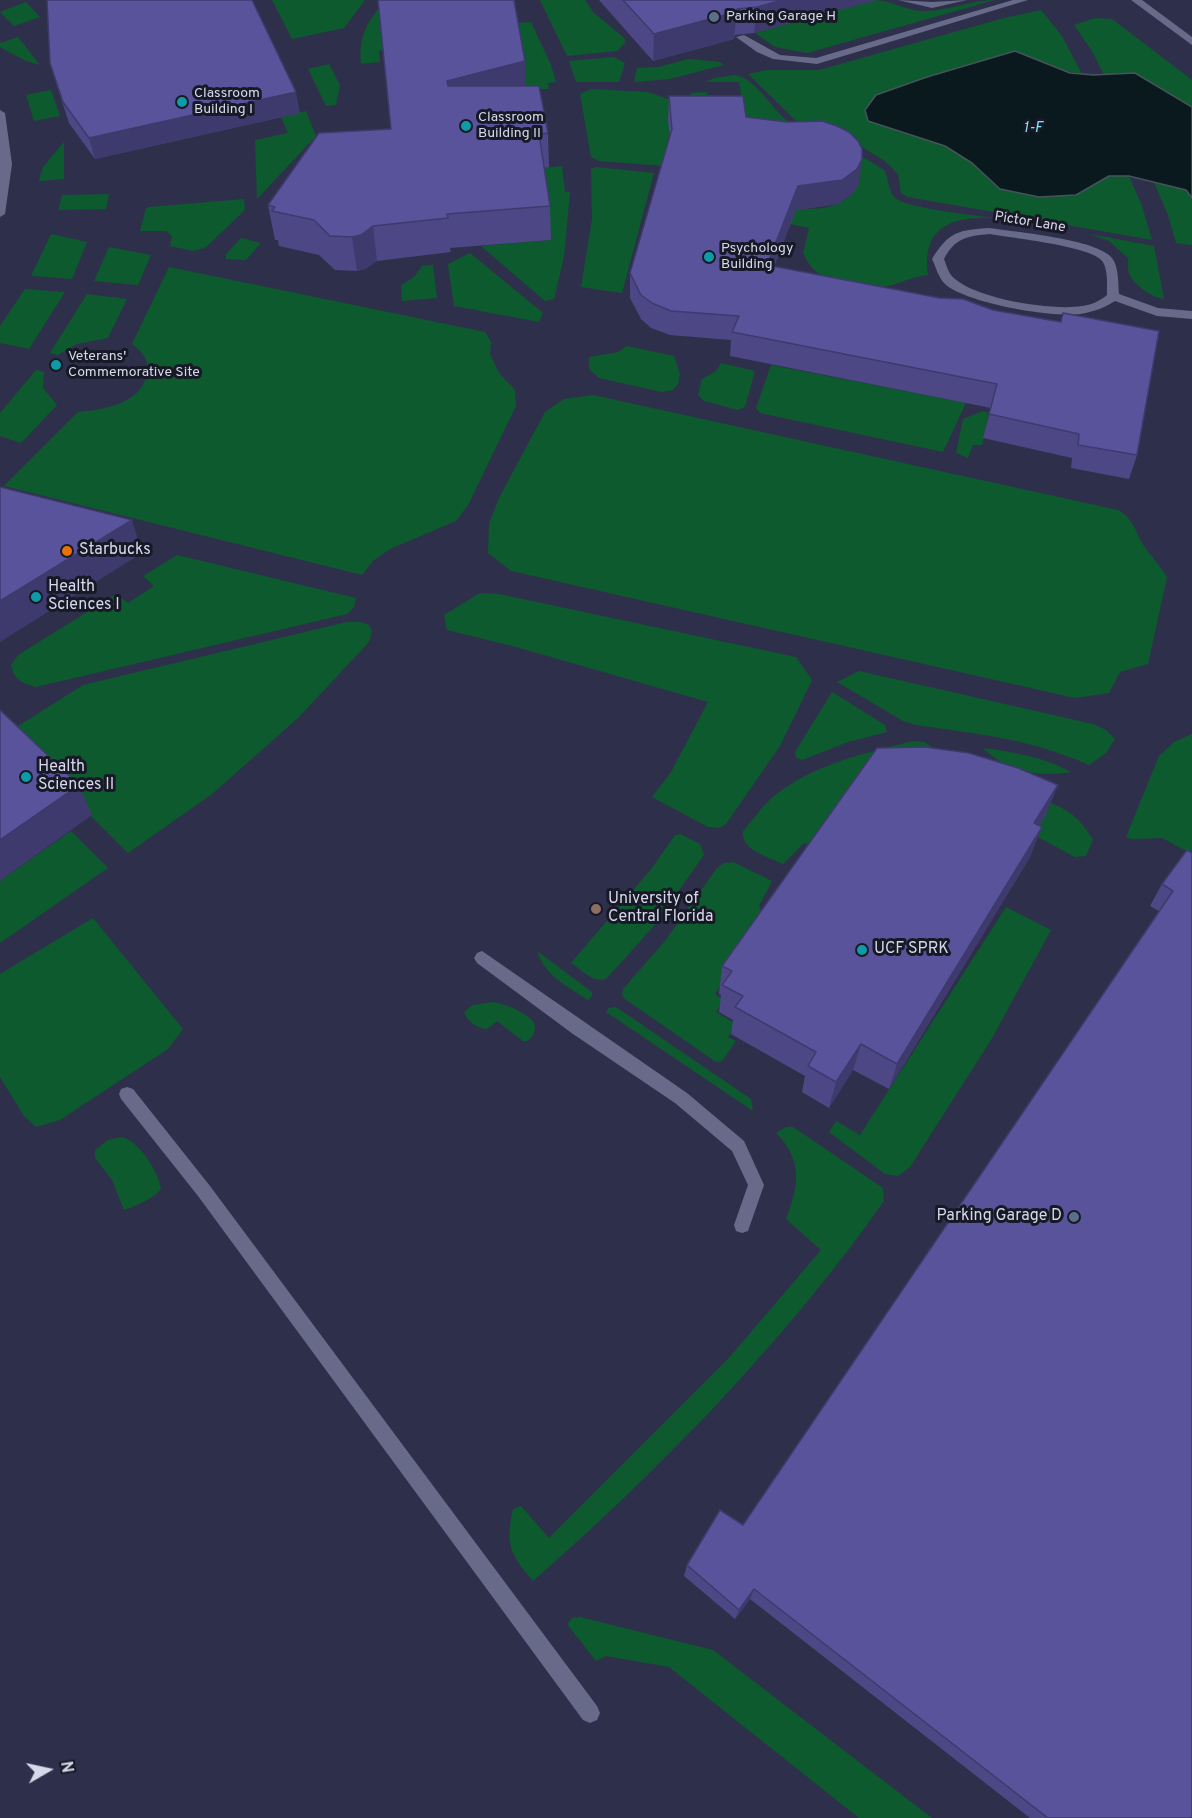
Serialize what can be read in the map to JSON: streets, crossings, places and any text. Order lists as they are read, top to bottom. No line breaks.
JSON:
{"streets":{"street":["Pictor Lane"]},"water":["1-F"],"places":["Parking Garage H","Classroom Building I","Classroom Building II","Psychology Building","Veterans' Commemorative Site","Starbucks","Health Sciences I","Health Sciences II","University of Central Florida","UCF SPRK","Parking Garage D"],"north":"right"}
